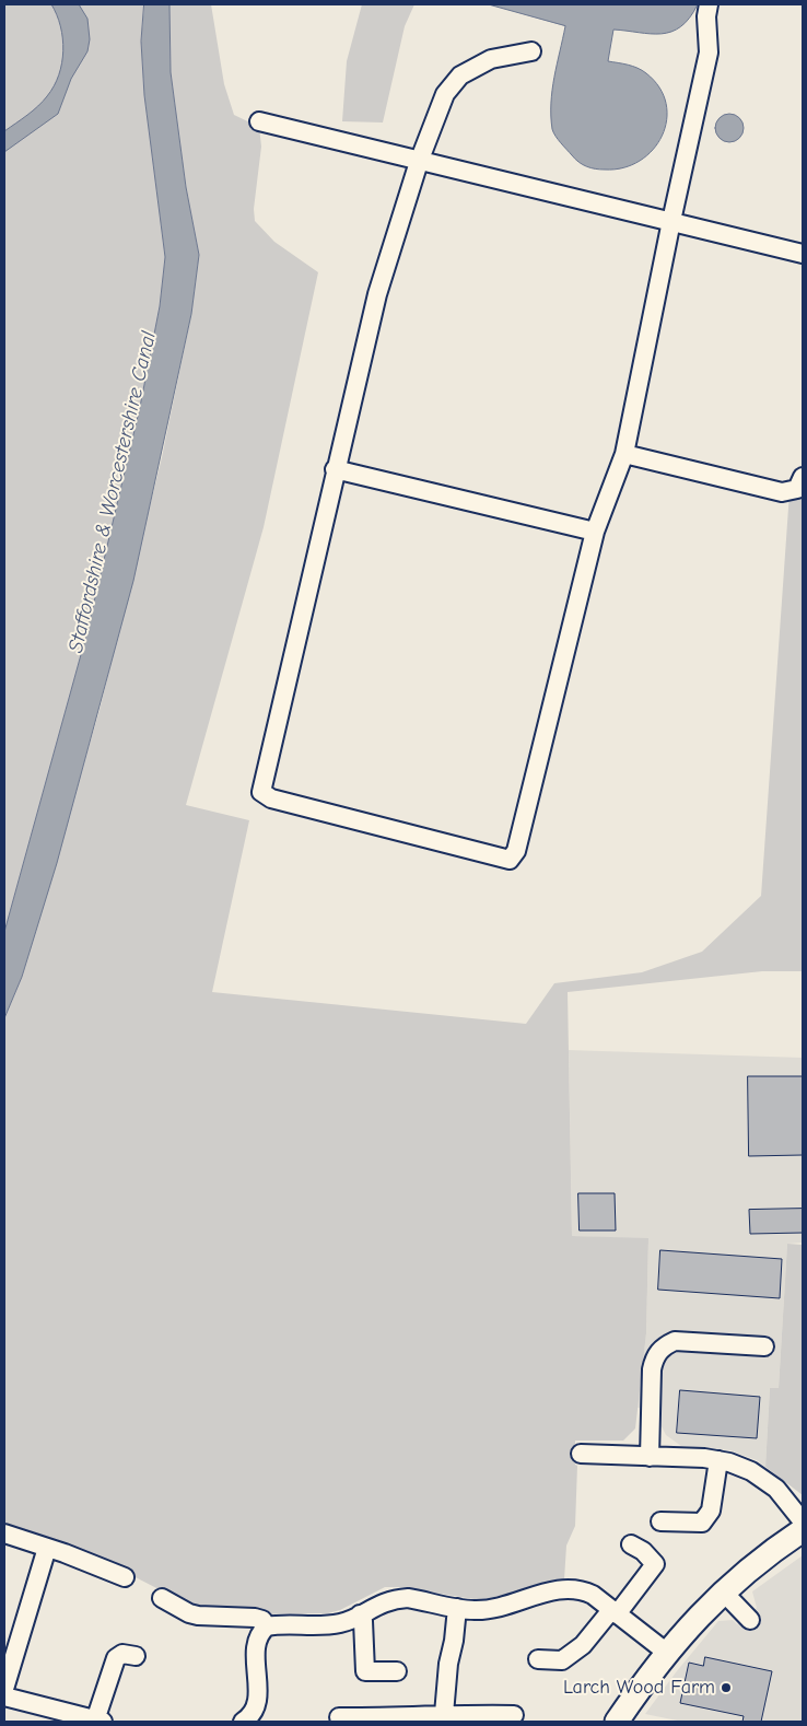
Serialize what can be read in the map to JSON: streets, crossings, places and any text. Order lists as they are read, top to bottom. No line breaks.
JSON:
{"water":["Staffordshire & Worcestershire Canal"],"places":["Larch Wood Farm"]}
